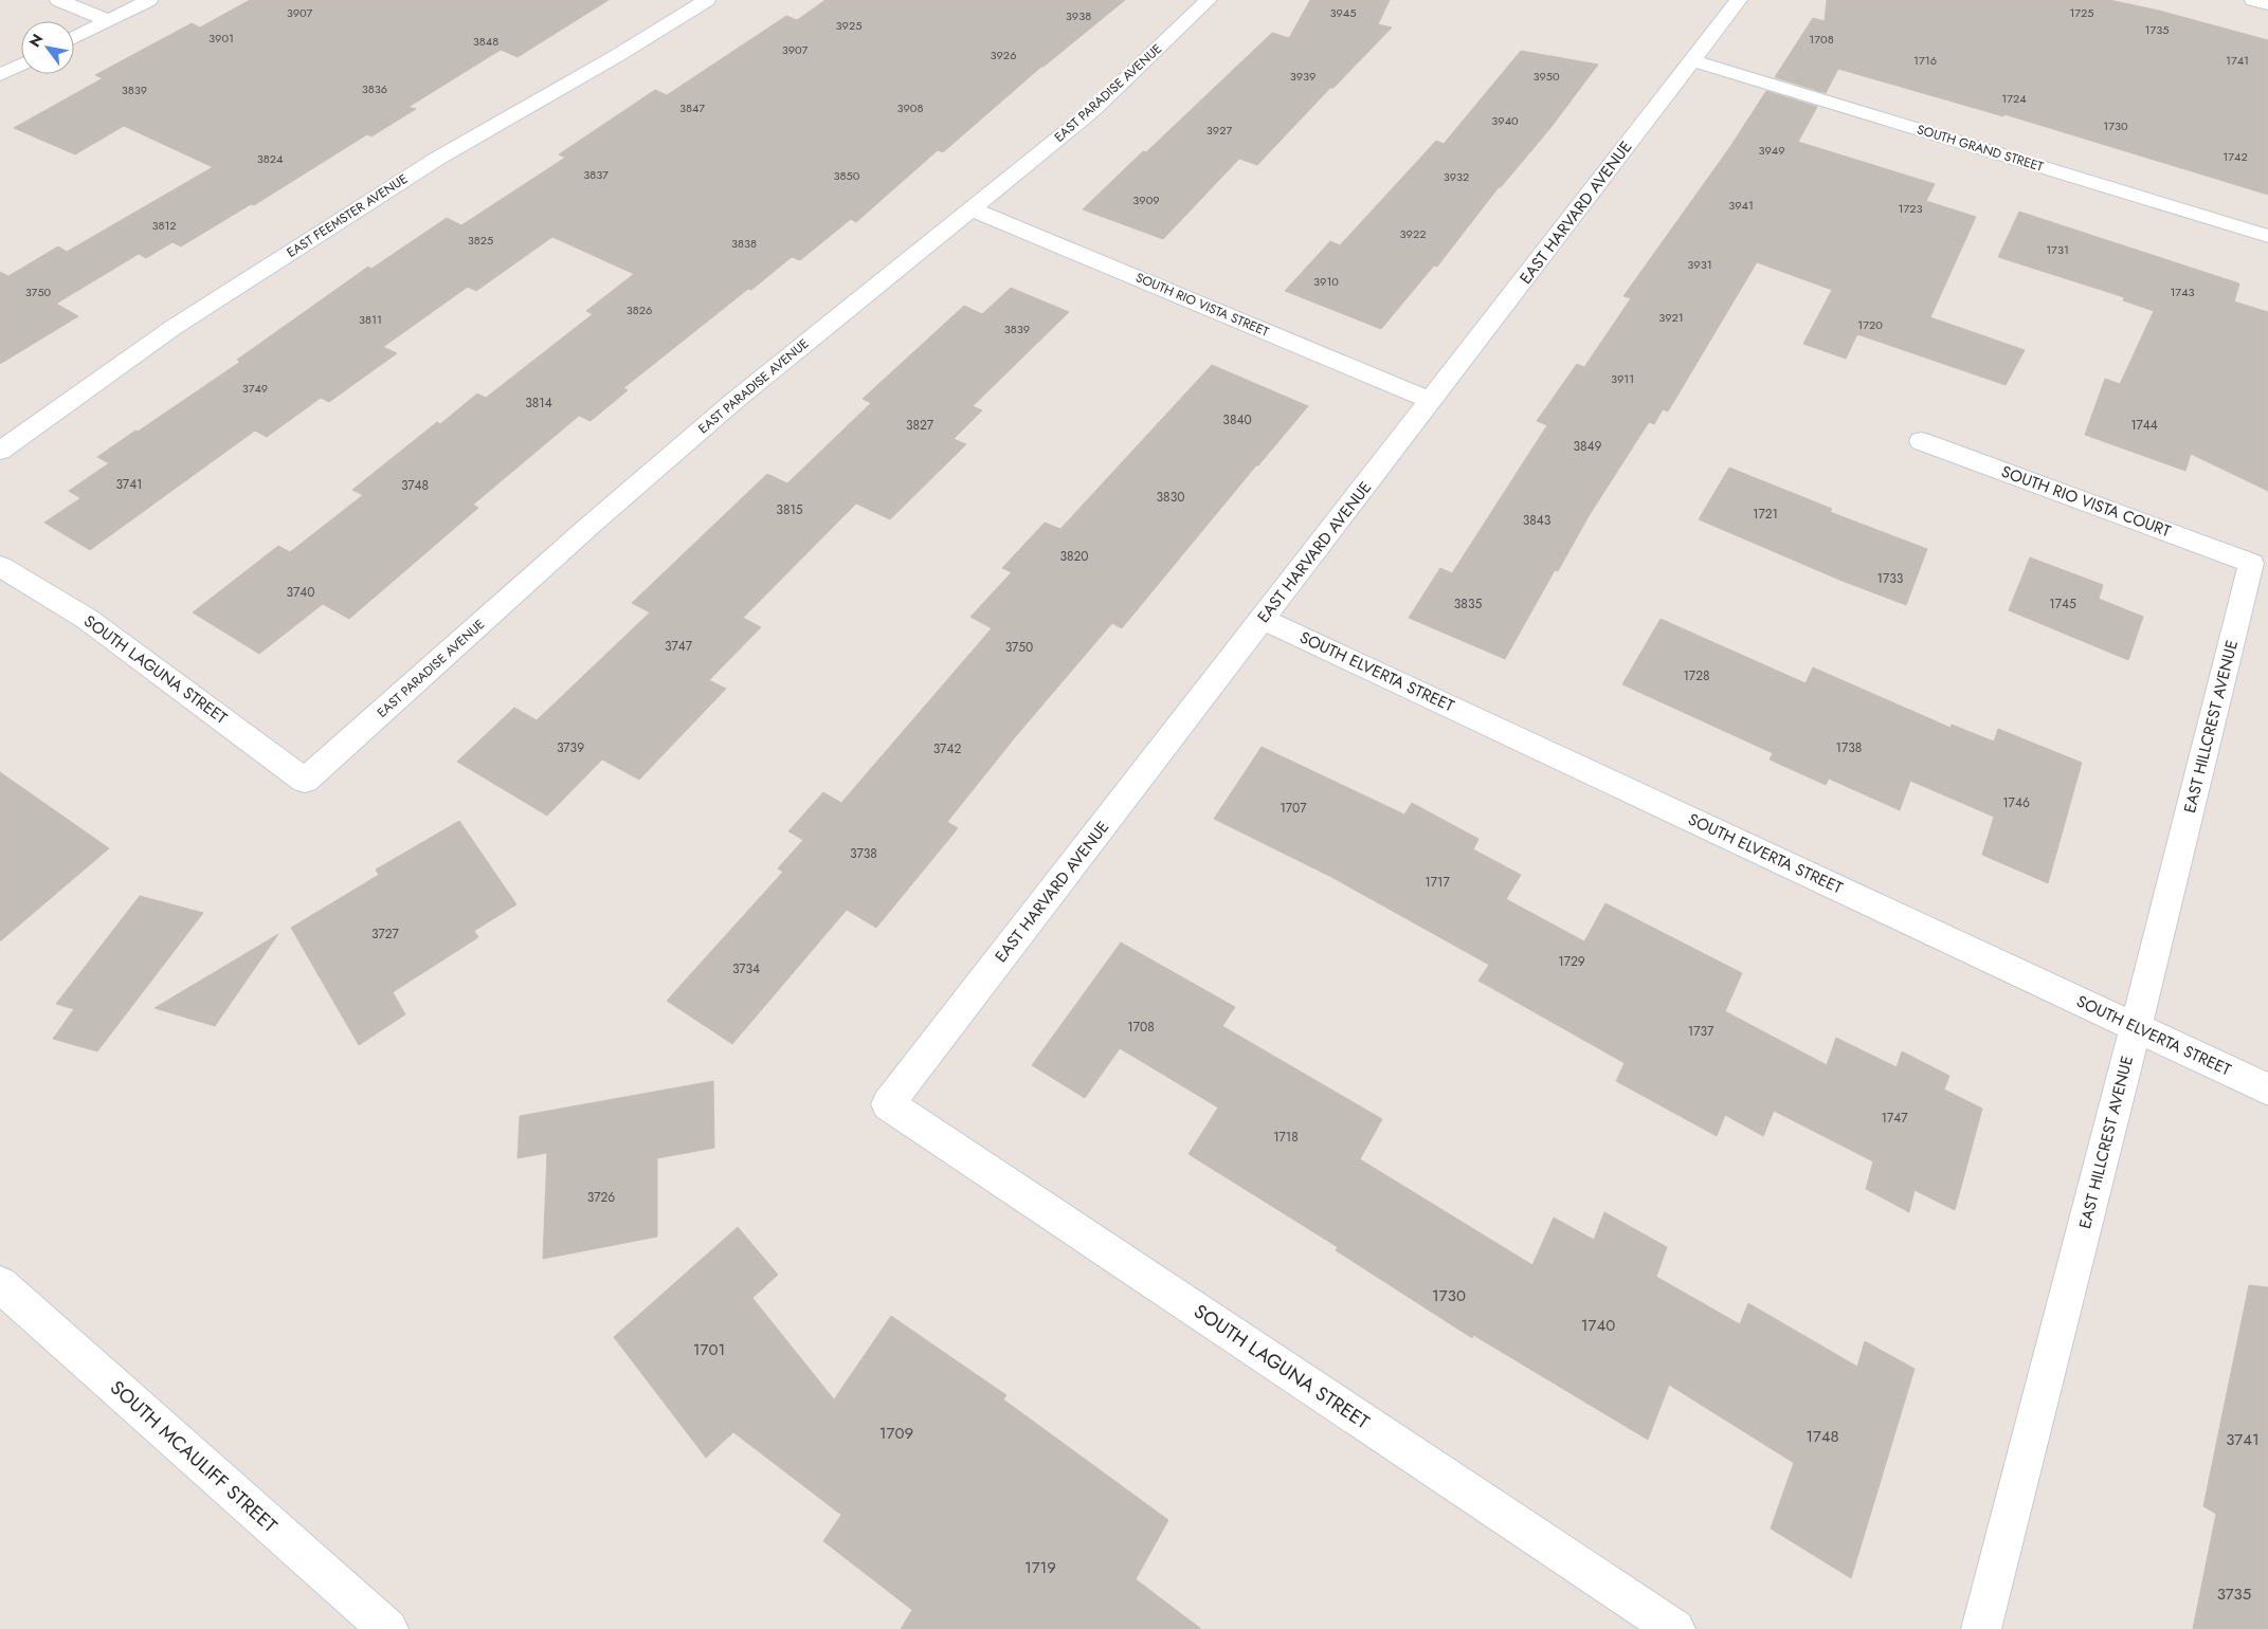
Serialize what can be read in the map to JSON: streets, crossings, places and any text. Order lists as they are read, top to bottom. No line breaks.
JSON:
{"streets":{"street":["EAST PARADISE AVENUE","SOUTH GRAND STREET","EAST HARVARD AVENUE","EAST FEEMSTER AVENUE","SOUTH RIO VISTA STREET","SOUTH RIO VISTA COURT","SOUTH LAGUNA STREET","SOUTH ELVERTA STREET","EAST HILLCREST AVENUE","SOUTH MCAULIFF STREET"]},"crossings":[["EAST PARADISE AVENUE","SOUTH RIO VISTA STREET"],["EAST PARADISE AVENUE","SOUTH LAGUNA STREET"],["SOUTH GRAND STREET","EAST HARVARD AVENUE"],["EAST HARVARD AVENUE","SOUTH RIO VISTA STREET"],["EAST HARVARD AVENUE","SOUTH LAGUNA STREET"],["EAST HARVARD AVENUE","SOUTH ELVERTA STREET"],["SOUTH RIO VISTA COURT","EAST HILLCREST AVENUE"],["SOUTH ELVERTA STREET","EAST HILLCREST AVENUE"]],"house_numbers":["3907","3945","1725","3938","3925","1735","3901","1708","3848","3907","3926","1716","1741","3939","3950","3836","3839","1724","3847","3908","3940","1730","3927","3949","1742","3824","3837","3850","3932","3909","3941","1723","3812","3922","3825","3838","1731","3931","3910","3750","1743","3826","3921","3811","1720","3839","3911","3749","3814","3840","3827","1744","3849","3741","3748","3830","3815","1721","3843","3820","1733","3740","3835","1745","3747","3750","1728","3739","1738","3742","1746","1707","3738","1717","3727","1729","3734","1708","1737","1747","1718","3726","1730","1740","1701","1709","1748","3741","1719","3735"],"north":"top left"}
